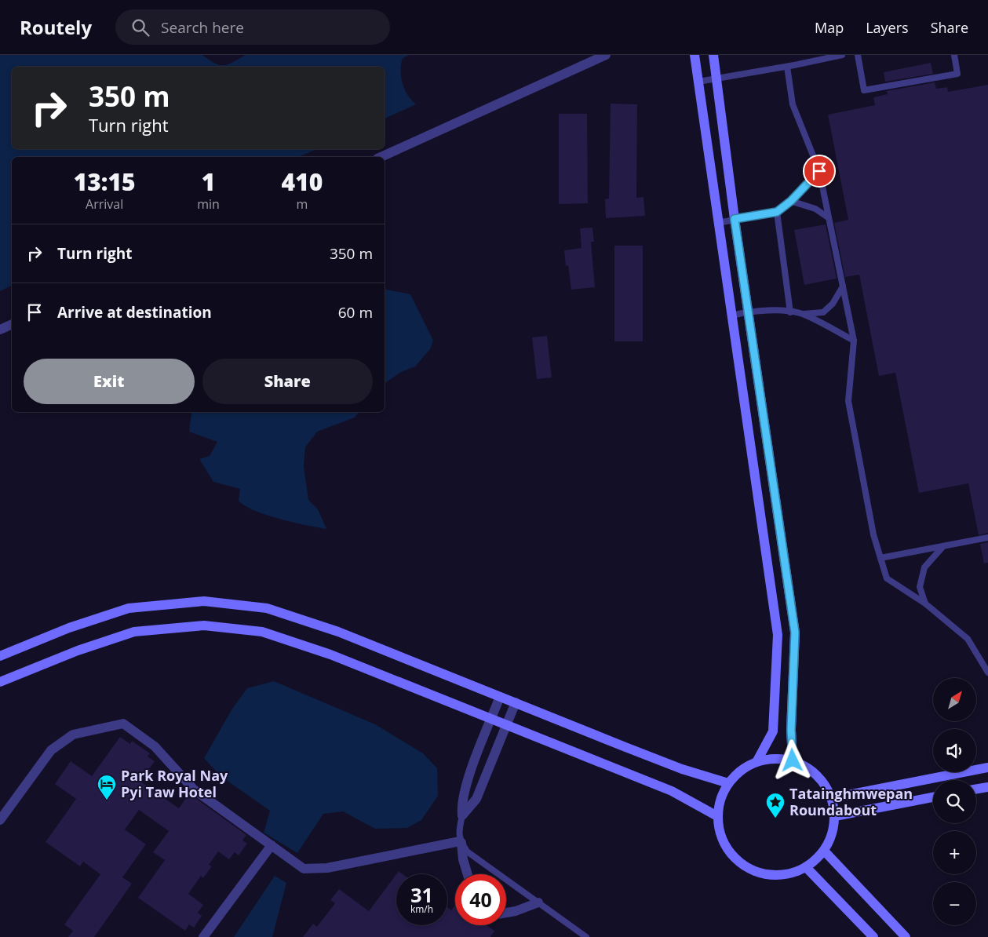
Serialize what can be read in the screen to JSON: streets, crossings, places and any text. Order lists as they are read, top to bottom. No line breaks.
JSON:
{"places":{"hotel":["Park Royal Nay Pyi Taw Hotel"],"place":["Tatainghmwepan Roundabout"]},"north":"top right","page":{"header":"Routely","search":"Search here","nav":["Map","Layers","Share"],"turn":["350 m","Turn right"],"eta":["13:15","Arrival","1","min","410","m"],"list":[{"name":"Turn right","value":"350 m"},{"name":"Arrive at destination","value":"60 m"}],"buttons":["Exit","Share"],"map_buttons":["+","−"],"speed":"31 km/h","limit":"40"}}
